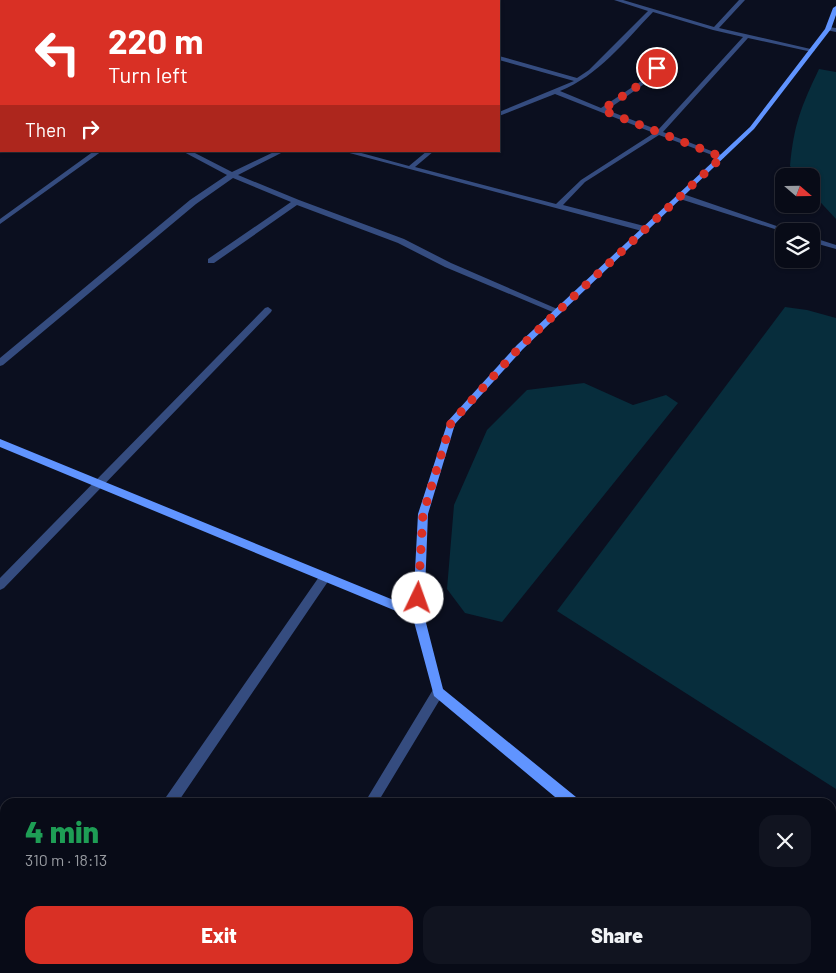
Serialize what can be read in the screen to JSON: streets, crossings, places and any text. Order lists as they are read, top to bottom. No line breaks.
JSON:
{"north":"right","page":{"turn":["220 m","Turn left"],"then":"Then","heading":["4 min","310 m · 18:13"],"buttons":["Exit","Share"]}}
